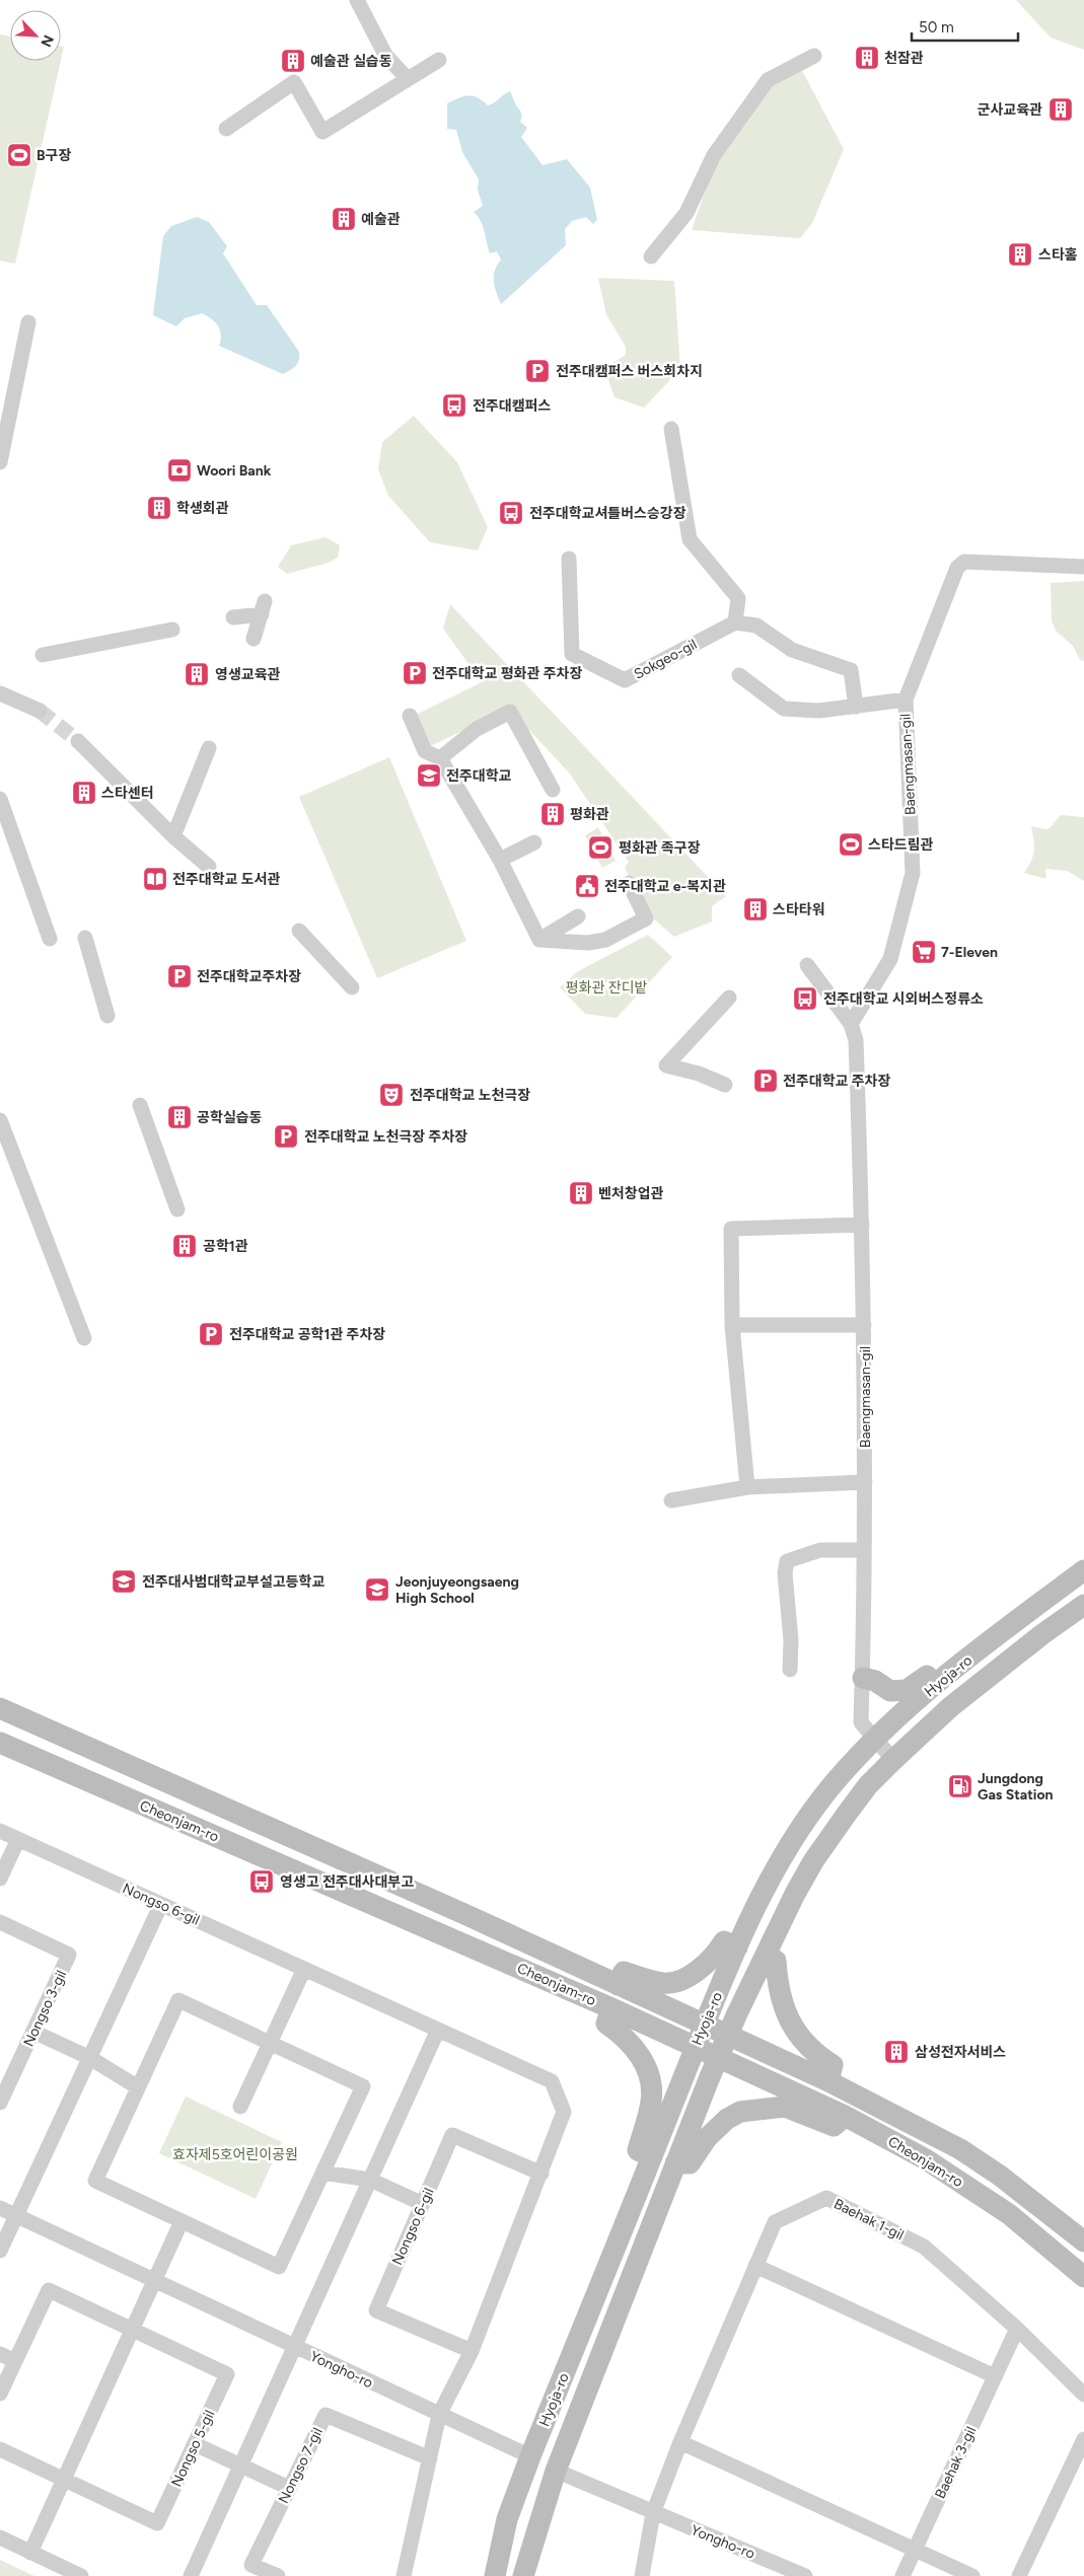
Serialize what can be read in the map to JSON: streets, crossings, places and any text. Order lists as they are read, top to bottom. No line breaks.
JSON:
{"streets":{"main road":["Hyoja-ro","Cheonjam-ro"],"street":["Sokgeo-gil","Baengmasan-gil","Nongso 6-gil","Nongso 3-gil","Baehak 1-gil","Yongho-ro","Nongso 5-gil","Baehak 3-gil","Nongso 7-gil"]},"crossings":[["Baengmasan-gil","Hyoja-ro"],["Hyoja-ro","Cheonjam-ro"],["Hyoja-ro","Yongho-ro"],["Nongso 6-gil","Yongho-ro"],["Baehak 1-gil","Yongho-ro"],["Baehak 1-gil","Baehak 3-gil"]],"parks":["평화관 잔디밭","효자제5호어린이공원"],"places":{"building":["천잠관","예술관 실습동","군사교육관","예술관","스타홈","학생회관","영생교육관","스타센터","평화관","스타타워","공학실습동","벤처창업관","공학1관","삼성전자서비스"],"sports":["B구장","스타드림관","평화관 족구장"],"parking":["전주대캠퍼스 버스회차지","전주대학교 평화관 주차장","전주대학교주차장","전주대학교 주차장","전주대학교 노천극장 주차장","전주대학교 공학1관 주차장"],"bus stop":["전주대캠퍼스","전주대학교셔틀버스승강장","전주대학교 시외버스정류소","영생고 전주대사대부고"],"bank":["Woori Bank"],"school or university":["전주대학교","전주대사범대학교부설고등학교","Jeonjuyeongsaeng High School"],"library":["전주대학교 도서관"],"public building":["전주대학교 e-복지관"],"supermarket":["7-Eleven"],"theatre":["전주대학교 노천극장"],"fuel station":["Jungdong Gas Station"]},"scale_bar":"50 m","north":"bottom right"}
